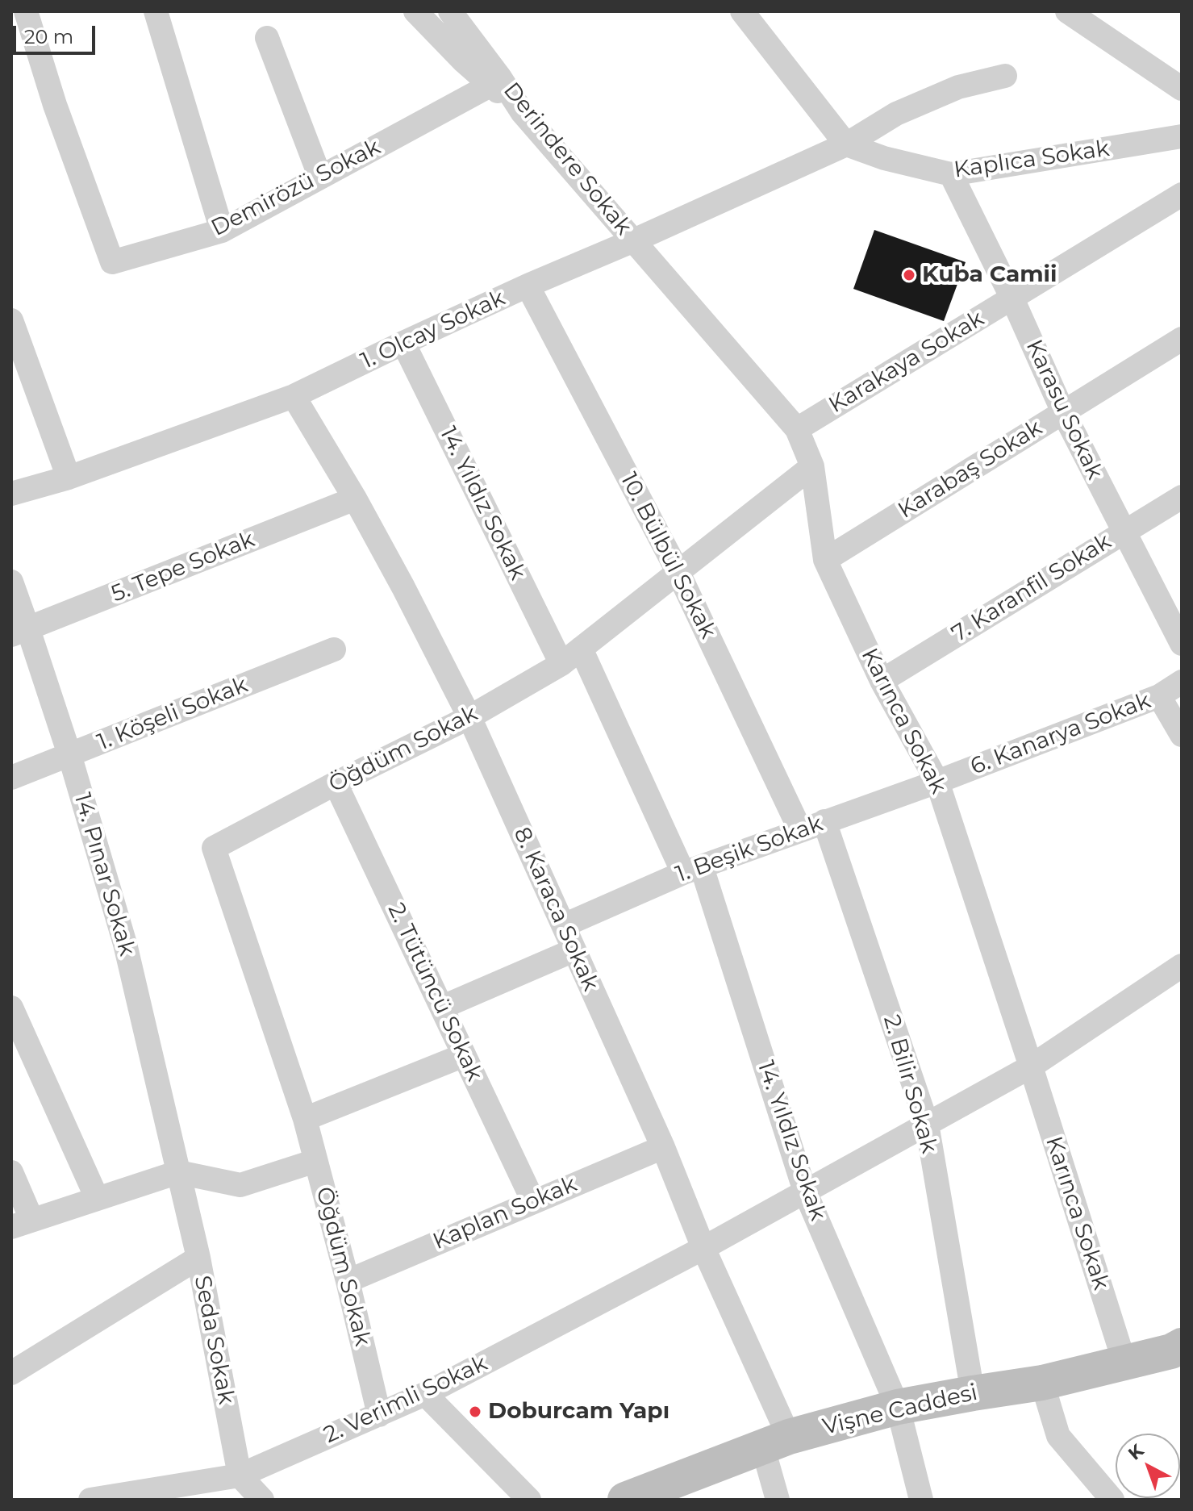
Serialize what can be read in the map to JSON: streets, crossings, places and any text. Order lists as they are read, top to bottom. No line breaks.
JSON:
{"streets":{"main road":["Vişne Caddesi"],"street":["Derindere Sokak","Kaplıca Sokak","Demirözü Sokak","1. Olcay Sokak","Karakaya Sokak","Karasu Sokak","Karabaş Sokak","14. Yıldız Sokak","10. Bülbül Sokak","5. Tepe Sokak","7. Karanfil Sokak","1. Köşeli Sokak","Karınca Sokak","6. Kanarya Sokak","Öğdüm Sokak","1. Beşik Sokak","14. Pınar Sokak","8. Karaca Sokak","2. Tütüncü Sokak","2. Bilir Sokak","Kaplan Sokak","Seda Sokak","2. Verimli Sokak"]},"crossings":[["Derindere Sokak","Demirözü Sokak"],["Derindere Sokak","1. Olcay Sokak"],["Derindere Sokak","Karınca Sokak"],["Kaplıca Sokak","1. Olcay Sokak"],["Kaplıca Sokak","Karasu Sokak"],["1. Olcay Sokak","14. Yıldız Sokak"],["1. Olcay Sokak","10. Bülbül Sokak"],["1. Olcay Sokak","Karınca Sokak"],["1. Olcay Sokak","8. Karaca Sokak"],["Karakaya Sokak","Karasu Sokak"],["Karakaya Sokak","Karınca Sokak"],["Karasu Sokak","Karabaş Sokak"],["Karasu Sokak","7. Karanfil Sokak"],["Karabaş Sokak","Karınca Sokak"],["14. Yıldız Sokak","Öğdüm Sokak"],["14. Yıldız Sokak","1. Beşik Sokak"],["14. Yıldız Sokak","Vişne Caddesi"],["10. Bülbül Sokak","Öğdüm Sokak"],["10. Bülbül Sokak","1. Beşik Sokak"],["5. Tepe Sokak","14. Pınar Sokak"],["5. Tepe Sokak","8. Karaca Sokak"],["7. Karanfil Sokak","Karınca Sokak"],["1. Köşeli Sokak","14. Pınar Sokak"],["Karınca Sokak","6. Kanarya Sokak"],["Karınca Sokak","Öğdüm Sokak"],["Karınca Sokak","1. Beşik Sokak"],["Karınca Sokak","Vişne Caddesi"],["6. Kanarya Sokak","1. Beşik Sokak"],["Öğdüm Sokak","8. Karaca Sokak"],["Öğdüm Sokak","2. Tütüncü Sokak"],["Öğdüm Sokak","Kaplan Sokak"],["Öğdüm Sokak","2. Verimli Sokak"],["1. Beşik Sokak","8. Karaca Sokak"],["1. Beşik Sokak","2. Bilir Sokak"],["14. Pınar Sokak","Seda Sokak"],["8. Karaca Sokak","Kaplan Sokak"],["8. Karaca Sokak","2. Verimli Sokak"],["8. Karaca Sokak","Vişne Caddesi"],["2. Tütüncü Sokak","Kaplan Sokak"],["2. Bilir Sokak","Vişne Caddesi"],["Seda Sokak","2. Verimli Sokak"]],"places":["Kuba Camii","Doburcam Yapı"],"scale_bar":"20 m","north":"top left"}
